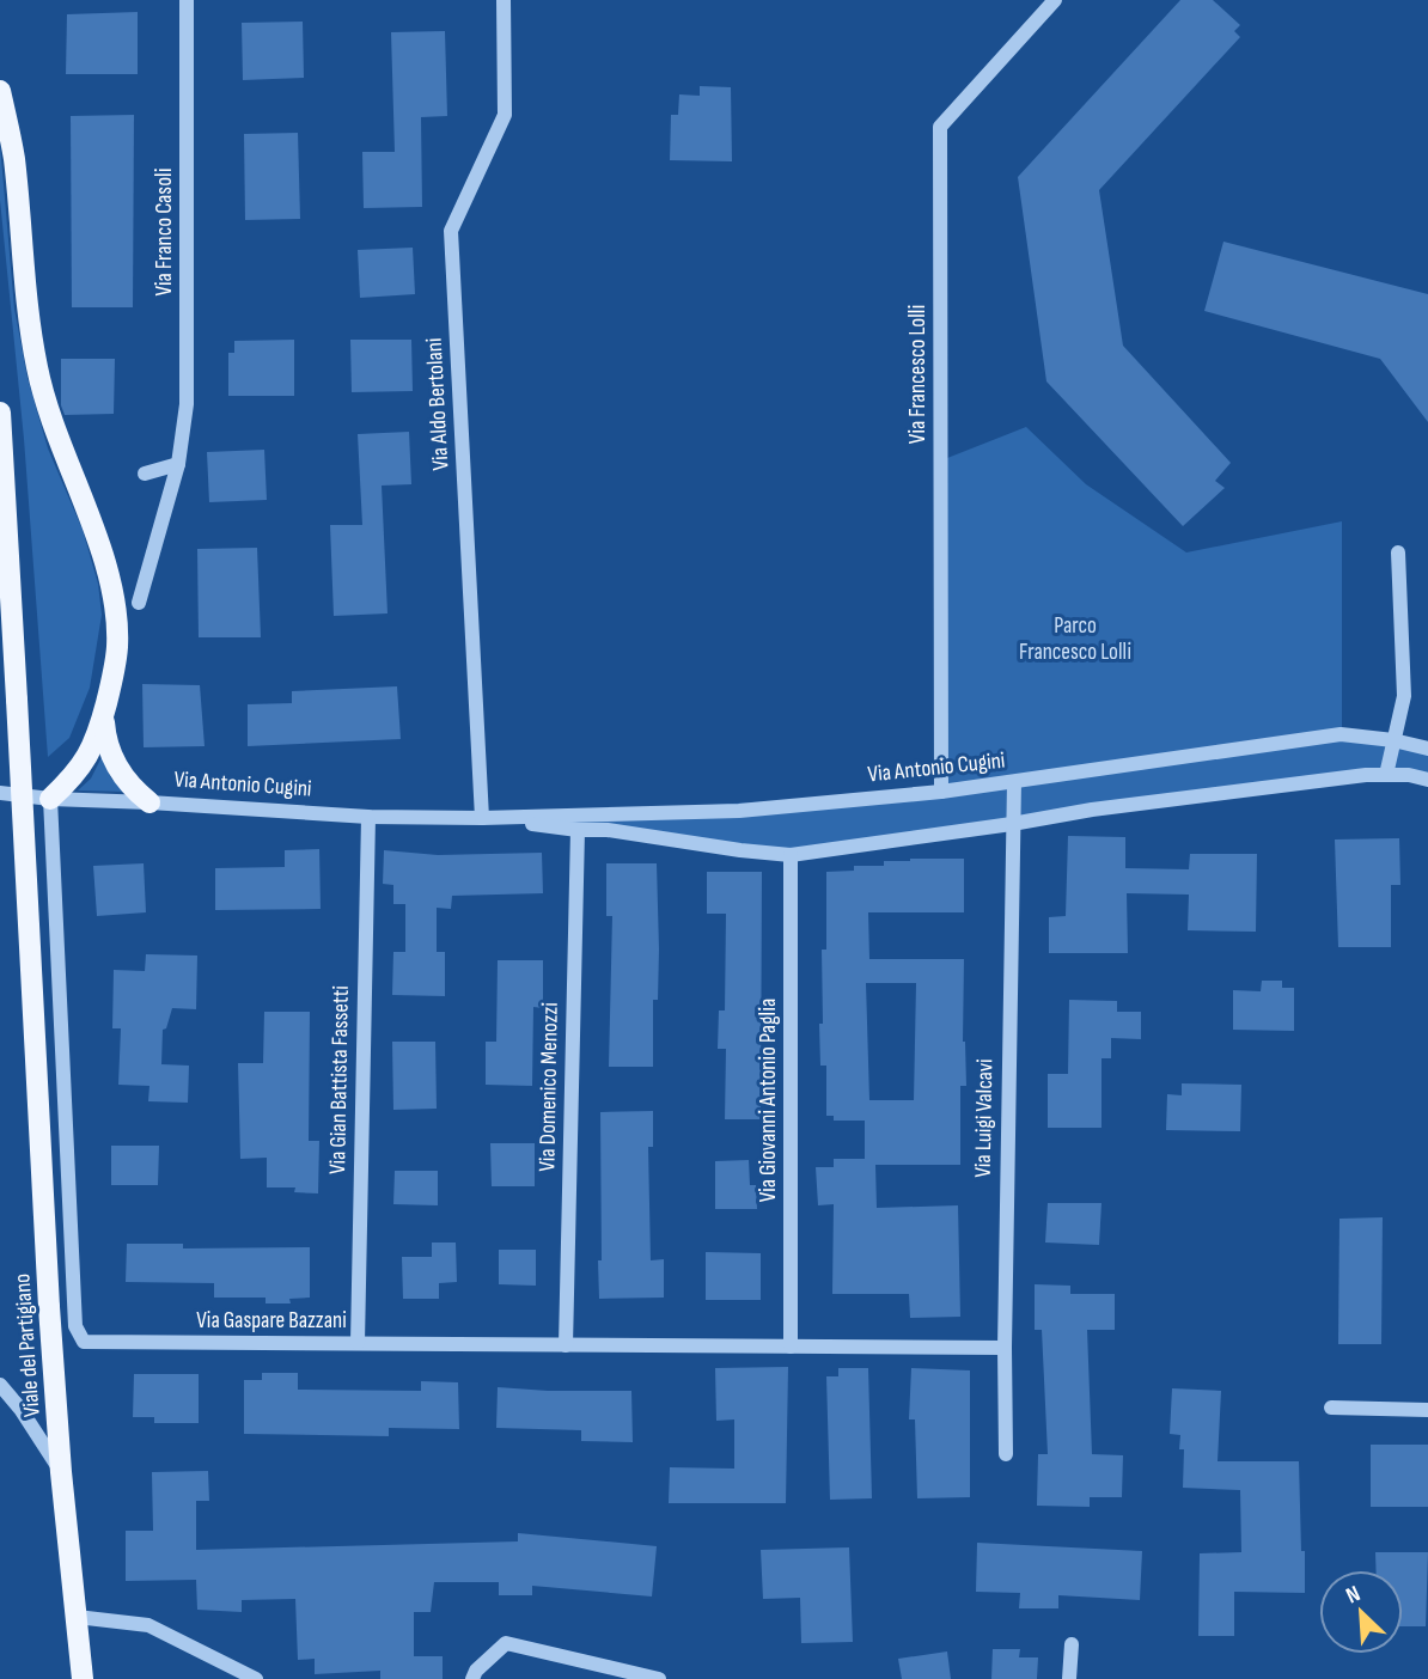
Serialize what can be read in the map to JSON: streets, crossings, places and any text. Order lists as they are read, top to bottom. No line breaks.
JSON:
{"streets":{"main road":["Viale del Partigiano"],"street":["Via Franco Casoli","Via Francesco Lolli","Via Aldo Bertolani","Via Antonio Cugini","Via Gian Battista Fassetti","Via Domenico Menozzi","Via Giovanni Antonio Paglia","Via Luigi Valcavi","Via Gaspare Bazzani"]},"crossings":[["Via Francesco Lolli","Via Antonio Cugini"],["Via Aldo Bertolani","Via Antonio Cugini"],["Via Antonio Cugini","Via Gian Battista Fassetti"],["Via Antonio Cugini","Via Domenico Menozzi"],["Via Antonio Cugini","Via Giovanni Antonio Paglia"],["Via Antonio Cugini","Via Luigi Valcavi"],["Via Antonio Cugini","Via Gaspare Bazzani"],["Via Gian Battista Fassetti","Via Gaspare Bazzani"],["Via Domenico Menozzi","Via Gaspare Bazzani"],["Via Giovanni Antonio Paglia","Via Gaspare Bazzani"],["Via Luigi Valcavi","Via Gaspare Bazzani"]],"parks":["Parco Francesco Lolli"],"north":"top left"}
